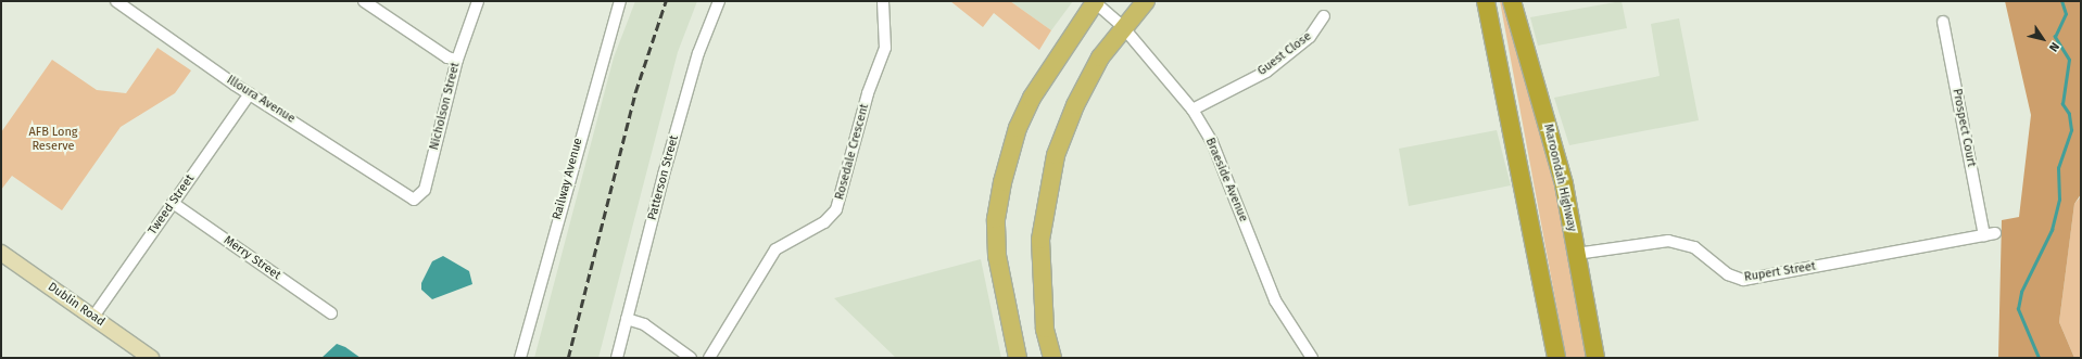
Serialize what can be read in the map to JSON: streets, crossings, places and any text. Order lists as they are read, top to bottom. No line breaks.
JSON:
{"streets":{"highway":["Maroondah Highway"],"main road":["Dublin Road"],"street":["Guest Close","Illoura Avenue","Nicholson Street","Prospect Court","Rosedale Crescent","Patterson Street","Railway Avenue","Braeside Avenue","Tweed Street","Merry Street","Rupert Street"]},"crossings":[["Guest Close","Braeside Avenue"],["Illoura Avenue","Nicholson Street"],["Illoura Avenue","Tweed Street"],["Prospect Court","Rupert Street"],["Maroondah Highway","Rupert Street"],["Tweed Street","Merry Street"],["Tweed Street","Dublin Road"]],"parks":["AFB Long Reserve"],"north":"bottom right"}
